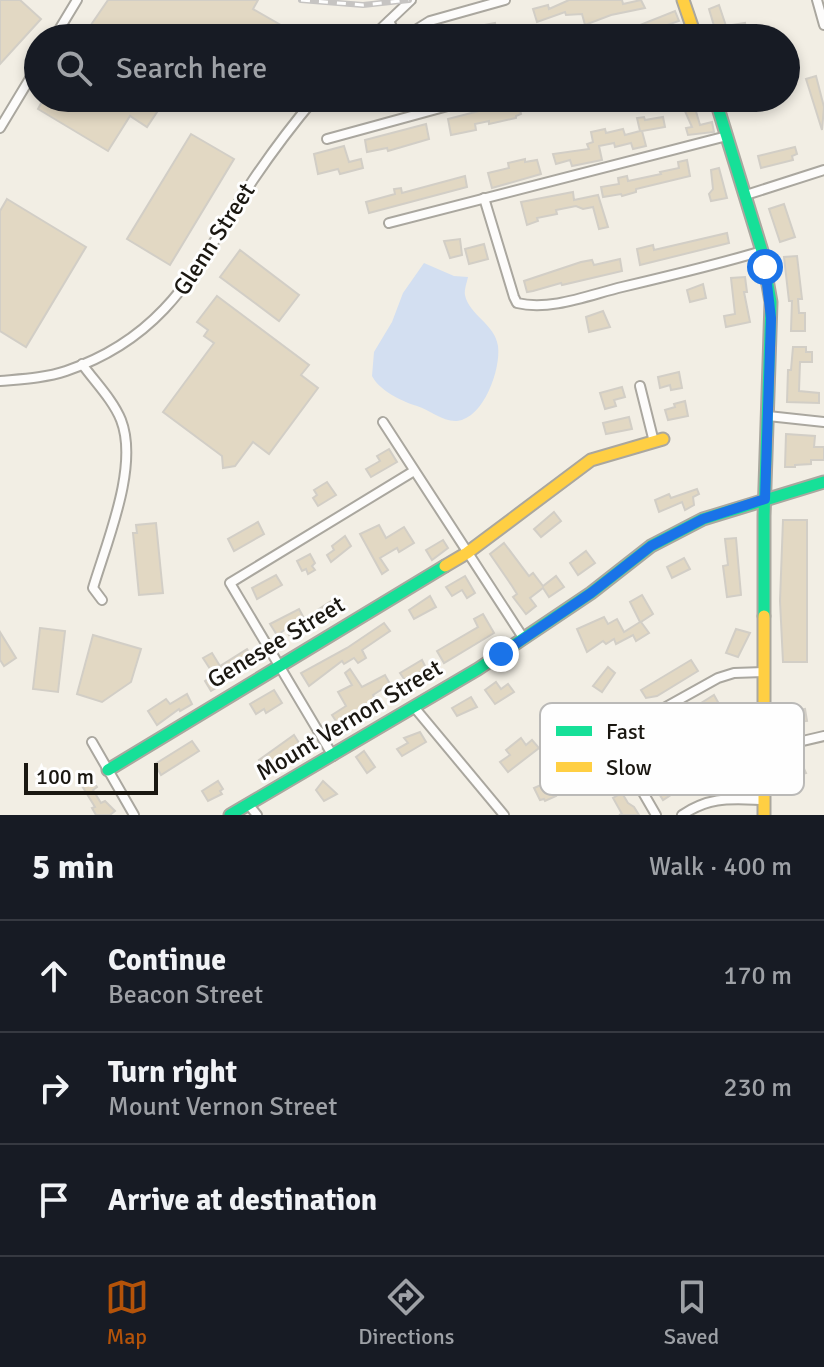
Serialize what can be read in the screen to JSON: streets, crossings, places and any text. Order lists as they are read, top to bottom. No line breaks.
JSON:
{"streets":{"main road":["Genesee Street","Mount Vernon Street"],"street":["Glenn Street"]},"legend":["Fast","Slow"],"scale_bar":"100 m","page":{"search":"Search here","scale":"100 m","heading":["5 min","Walk · 400 m"],"list":[["Continue","Beacon Street","170 m"],["Turn right","Mount Vernon Street","230 m"],"Arrive at destination"],"nav":["Map","Directions","Saved"]}}
